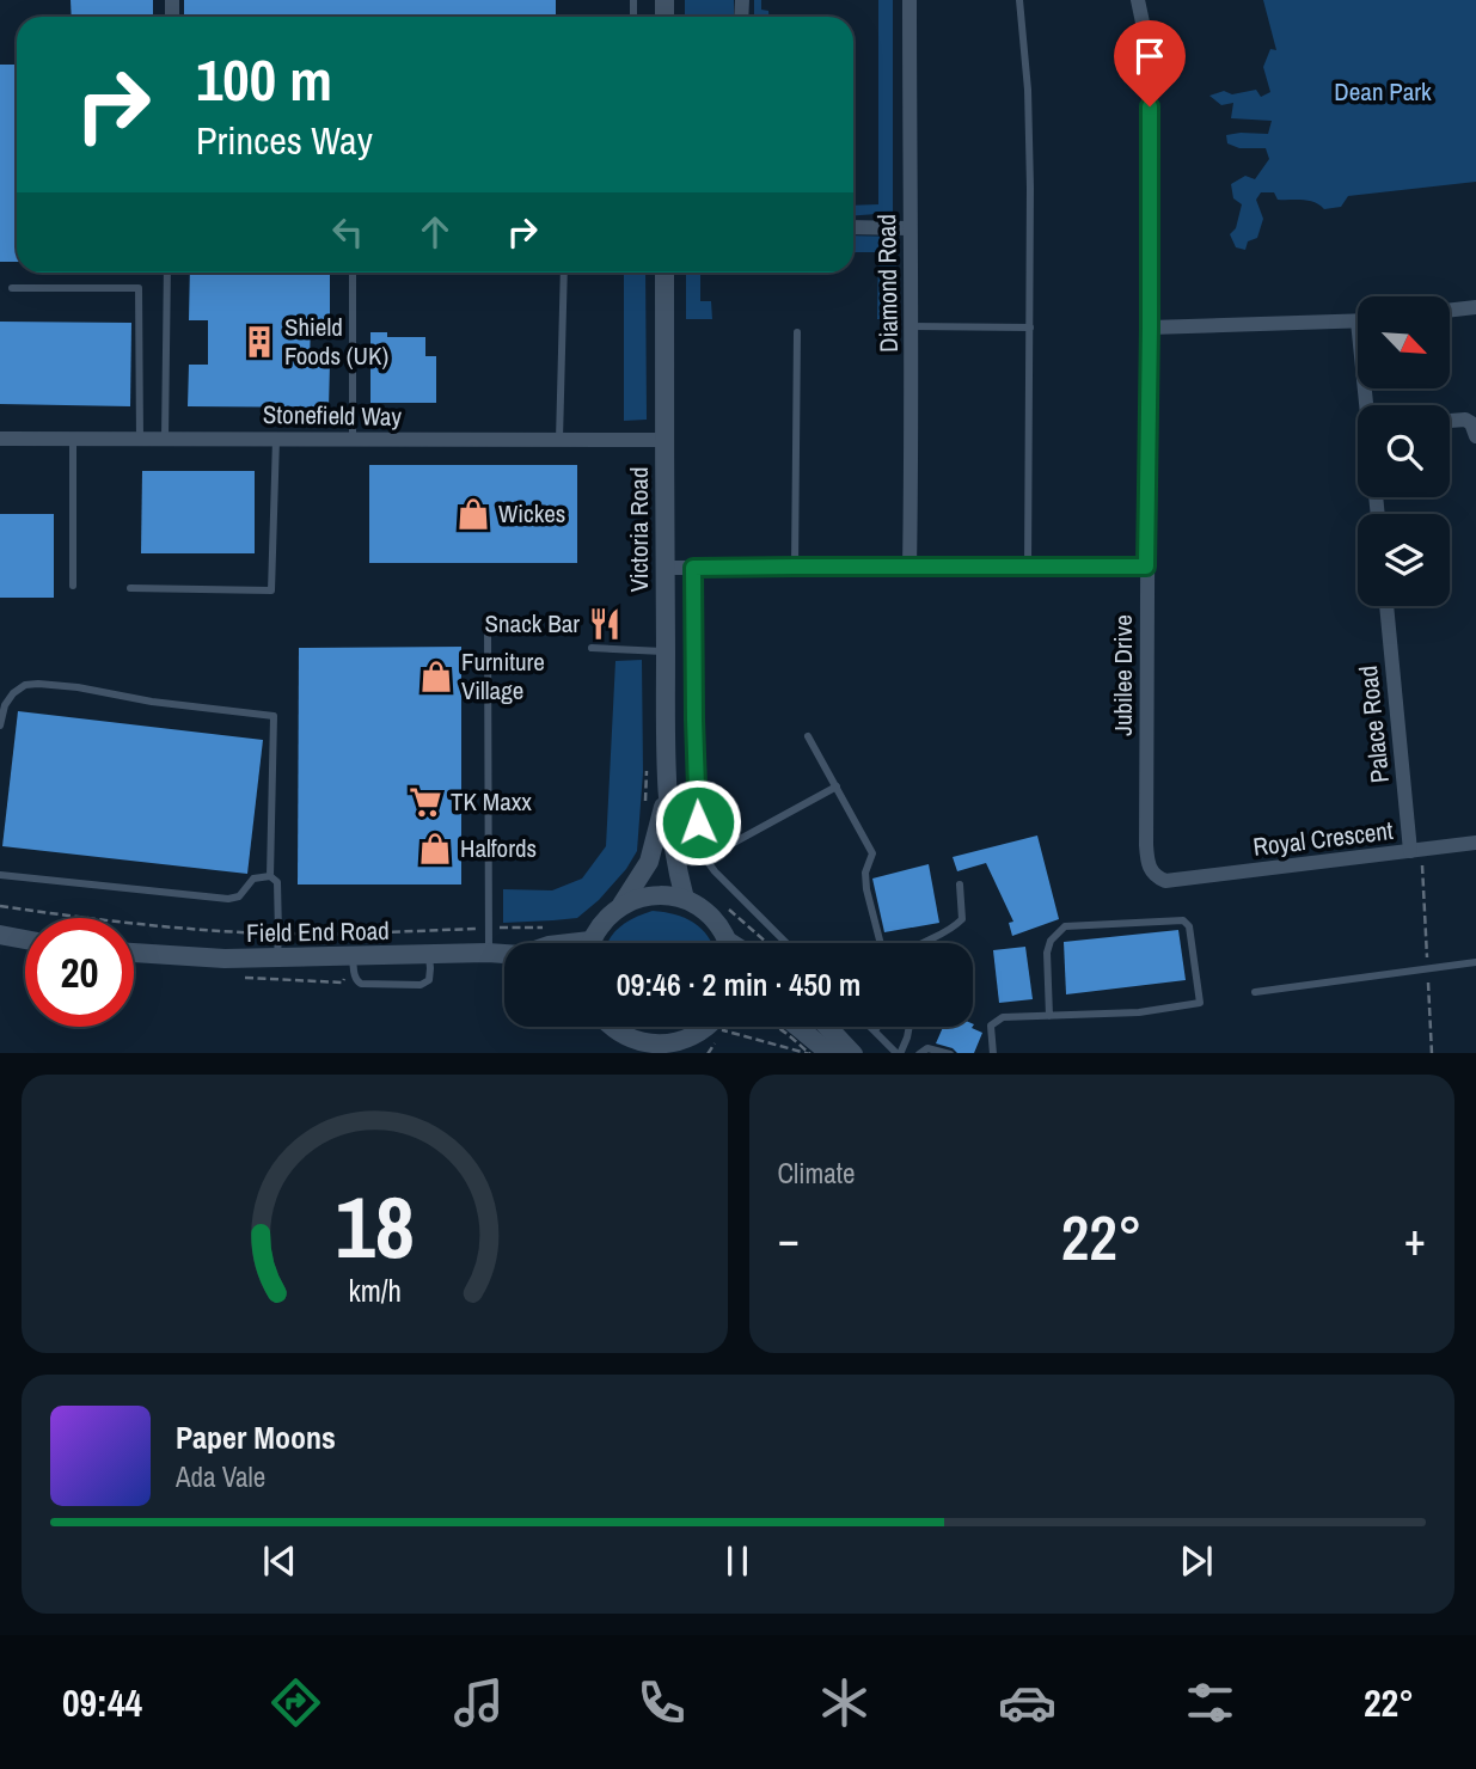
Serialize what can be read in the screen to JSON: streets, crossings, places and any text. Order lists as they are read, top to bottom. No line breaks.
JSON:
{"streets":{"street":["Diamond Road","Stonefield Way","Victoria Road","Jubilee Drive","Palace Road","Royal Crescent","Field End Road"]},"crossings":[["Stonefield Way","Victoria Road"],["Jubilee Drive","Royal Crescent"],["Palace Road","Royal Crescent"]],"parks":["Dean Park"],"places":{"building":["Shield Foods (UK)"],"shop":["Wickes","Furniture Village","Halfords"],"restaurant":["Snack Bar"],"supermarket":["TK Maxx"]},"north":"bottom right","page":{"turn":["100 m","Princes Way"],"limit":"20","trip":"09:46 · 2 min · 450 m","tile":"Climate","heat":["−","22°","+"],"song":["Paper Moons","Ada Vale"],"tabs":["09:44","22°"],"gauge":["18","km/h"]}}
